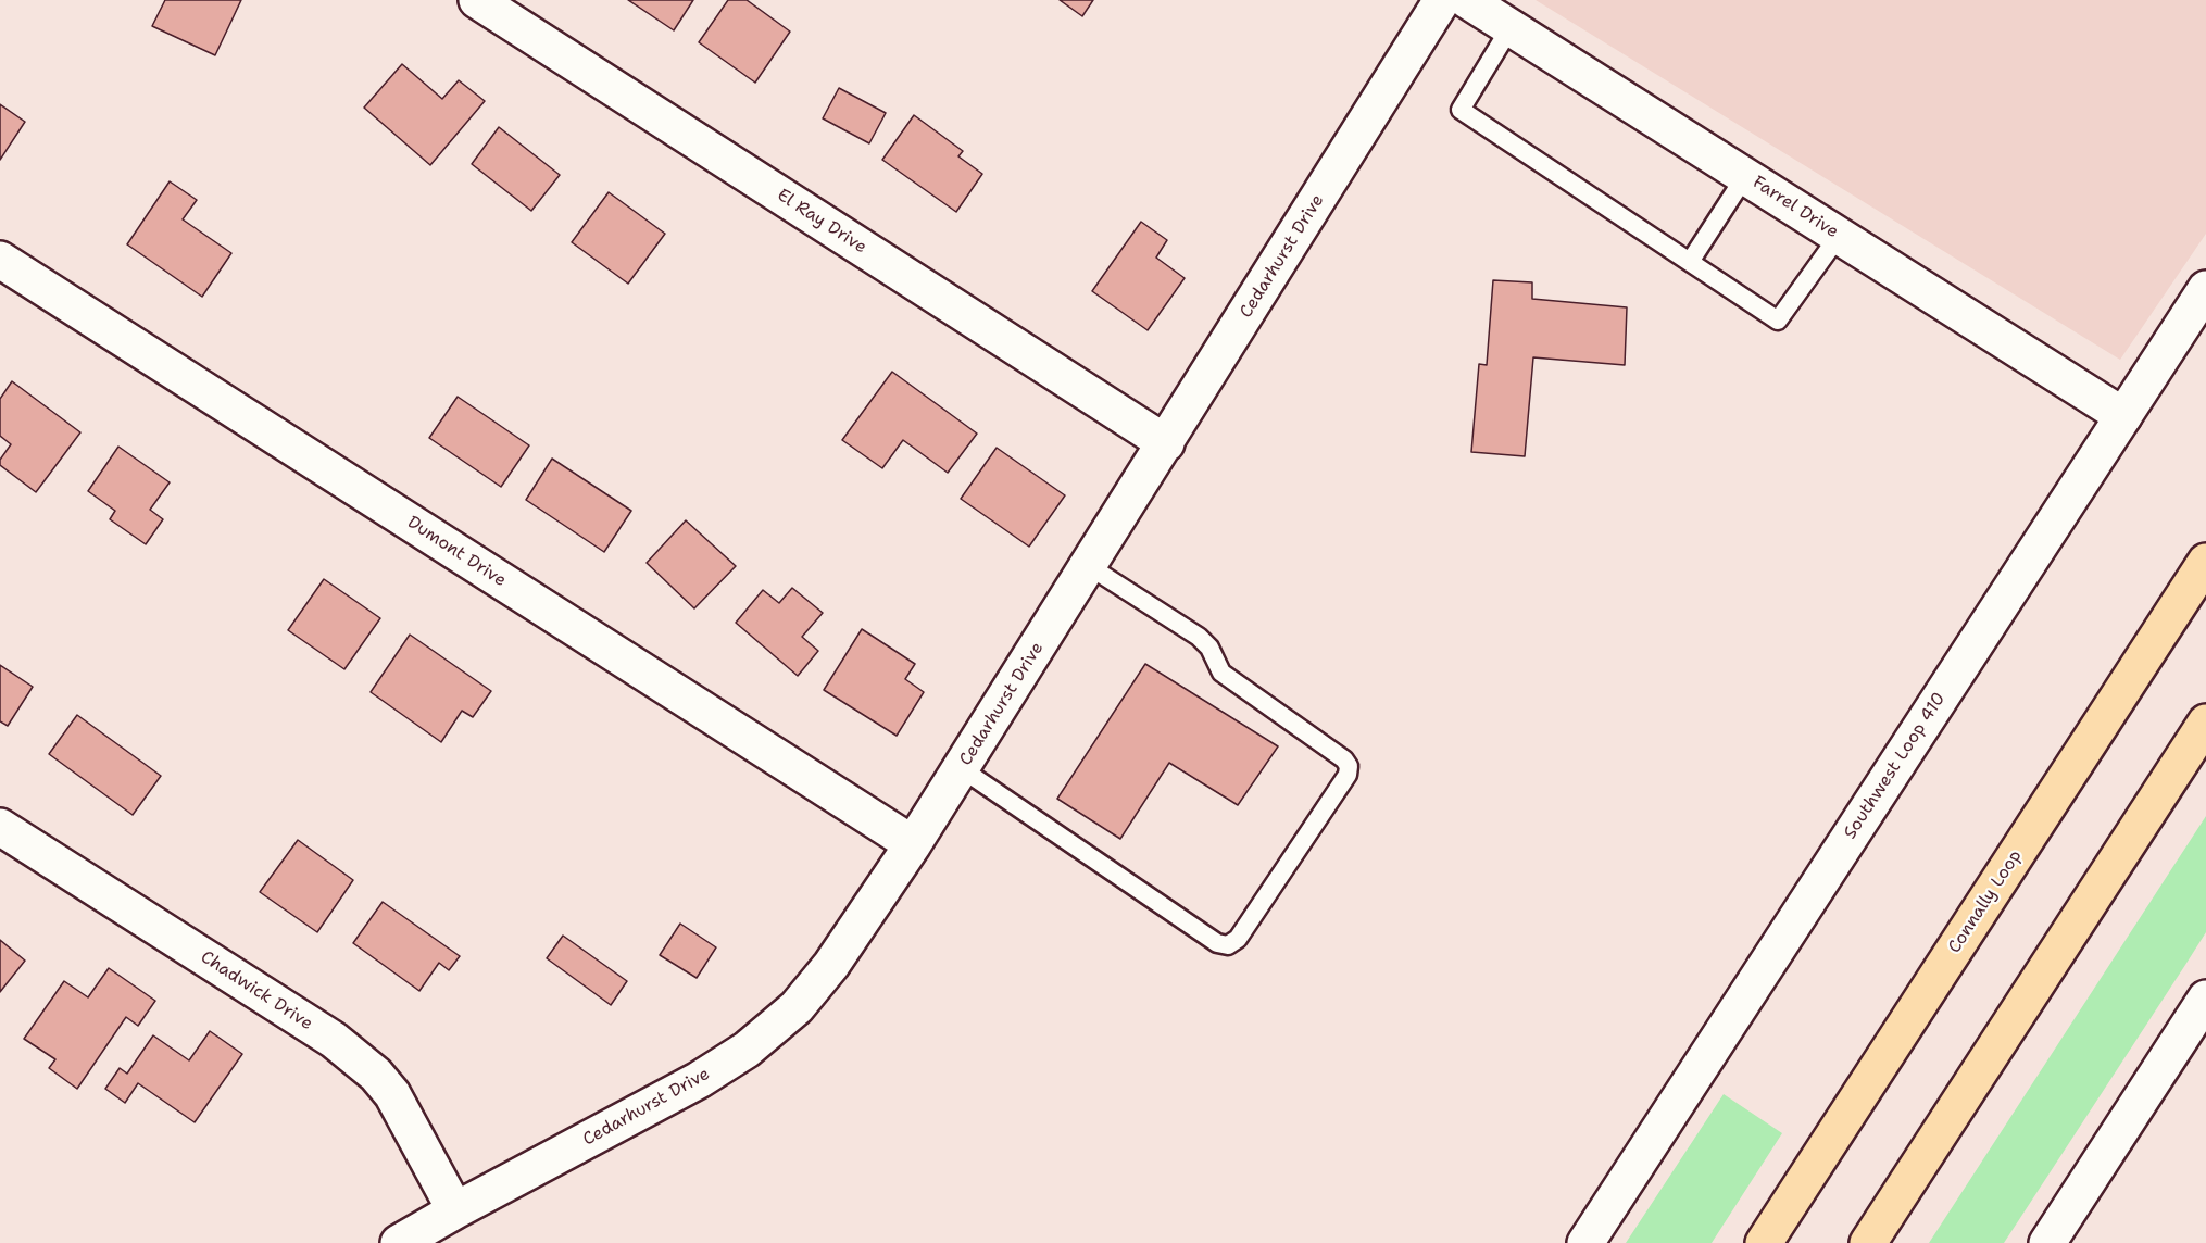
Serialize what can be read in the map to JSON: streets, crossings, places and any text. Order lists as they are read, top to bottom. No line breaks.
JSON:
{"streets":{"highway":["Connally Loop"],"street":["Farrel Drive","El Ray Drive","Cedarhurst Drive","Dumont Drive","Southwest Loop 410","Chadwick Drive"]},"crossings":[["Farrel Drive","Southwest Loop 410"],["El Ray Drive","Cedarhurst Drive"],["Cedarhurst Drive","Dumont Drive"],["Cedarhurst Drive","Chadwick Drive"]]}
